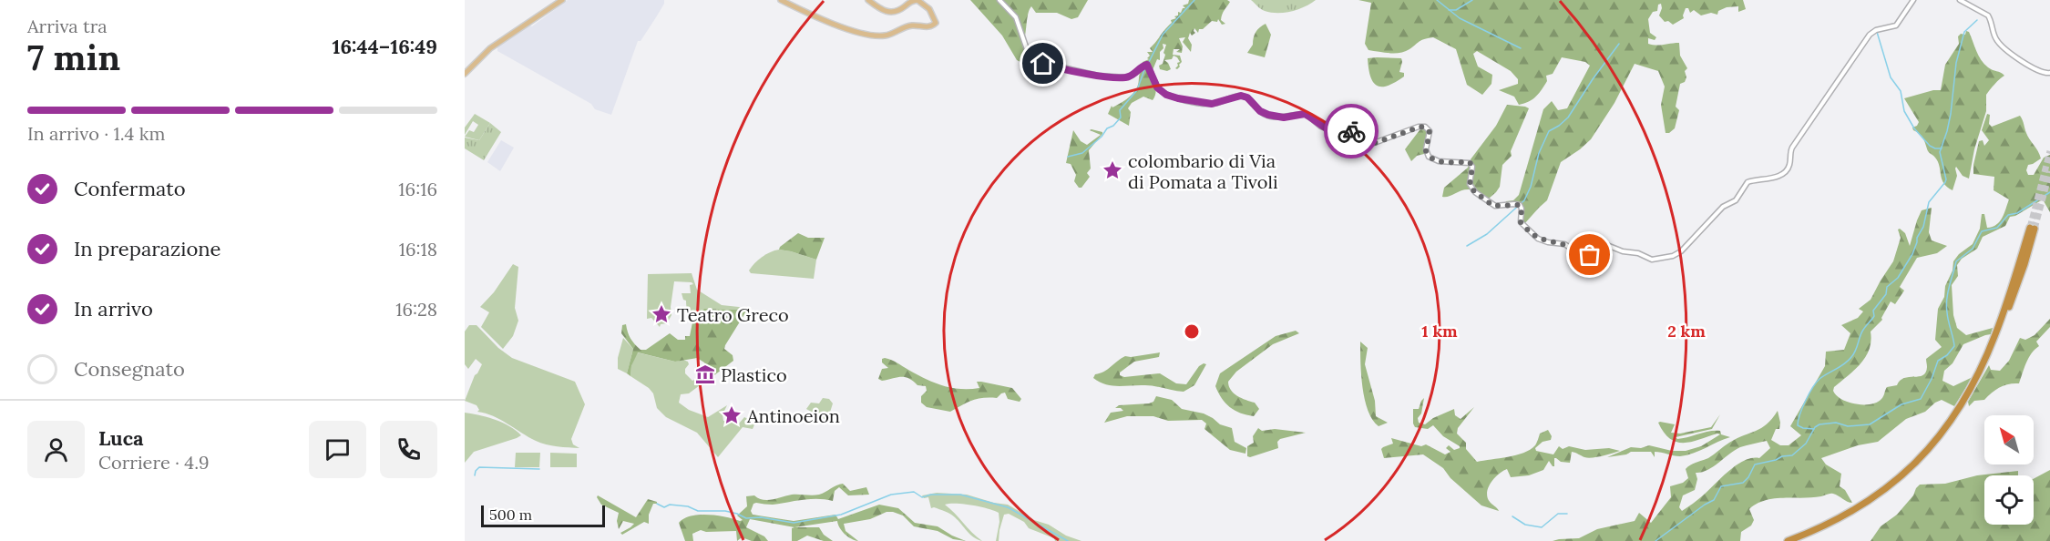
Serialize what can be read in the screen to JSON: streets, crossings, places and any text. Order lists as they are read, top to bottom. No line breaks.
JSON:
{"places":{"place":["colombario di Via di Pomata a Tivoli","Teatro Greco","Antinoeion"],"museum":["Plastico"]},"scale_bar":"500 m","north":"top left","page":{"heading":["7 min","Arriva tra","16:44–16:49"],"panel":["Luca","Corriere · 4.9"],"bar":"In arrivo · 1.4 km","list":[["Confermato","16:16"],["In preparazione","16:18"],["In arrivo","16:28"],"Consegnato"],"scale":"500 m"},"rings":["1 km","2 km"]}
